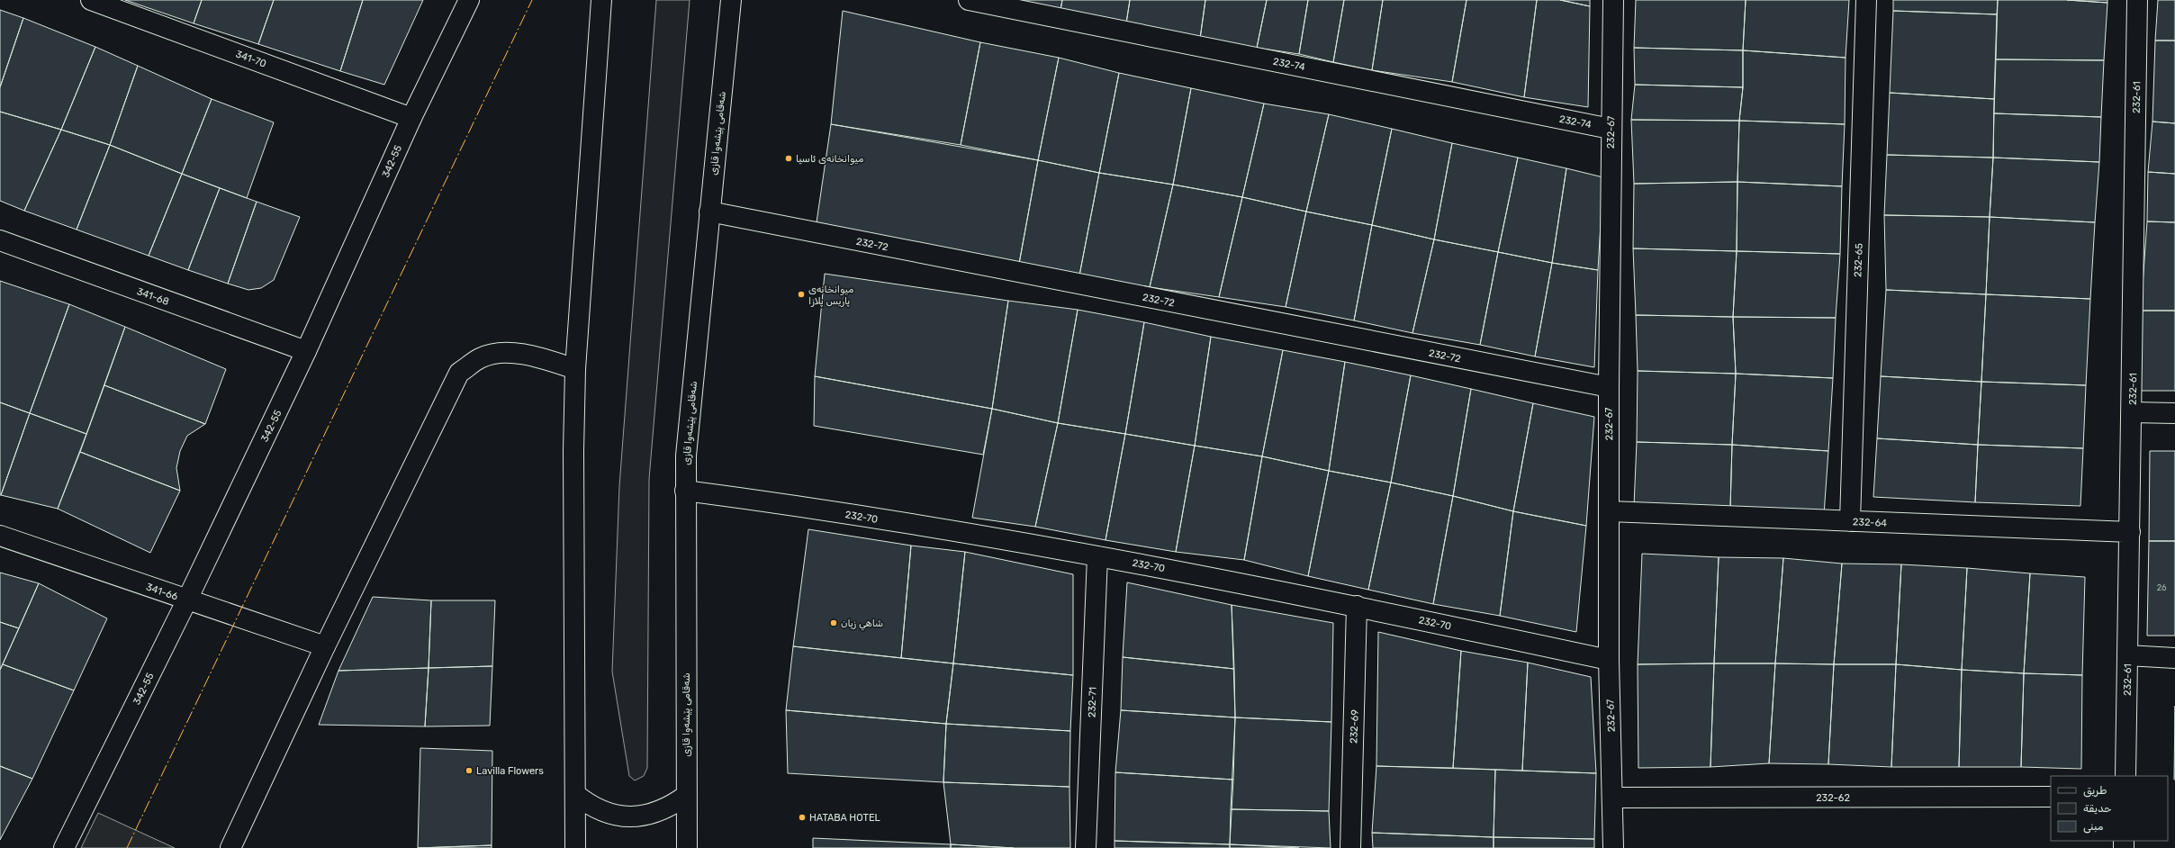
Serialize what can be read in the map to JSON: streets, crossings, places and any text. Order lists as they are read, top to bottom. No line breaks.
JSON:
{"streets":{"main road":["341-70","232-74","232-61","232-67","شەقامی پێشەوا قازی","342-55","232-72","232-65","341-68","232-70","232-64","341-66","232-71","232-69","232-62"]},"crossings":[["341-70","342-55"],["232-74","232-67"],["232-61","232-64"],["232-67","232-72"],["232-67","232-70"],["232-67","232-64"],["232-67","232-62"],["شەقامی پێشەوا قازی","232-72"],["شەقامی پێشەوا قازی","232-70"],["342-55","341-68"],["342-55","341-66"],["232-65","232-64"],["232-70","232-71"],["232-70","232-69"]],"places":["میوانخانەی ئاسیا","میوانخانەی پاریس پلازا","شاهي زيان","Lavilla Flowers","HATABA HOTEL"],"house_numbers":["26"],"legend":["طريق","حديقة","مبنى"]}
